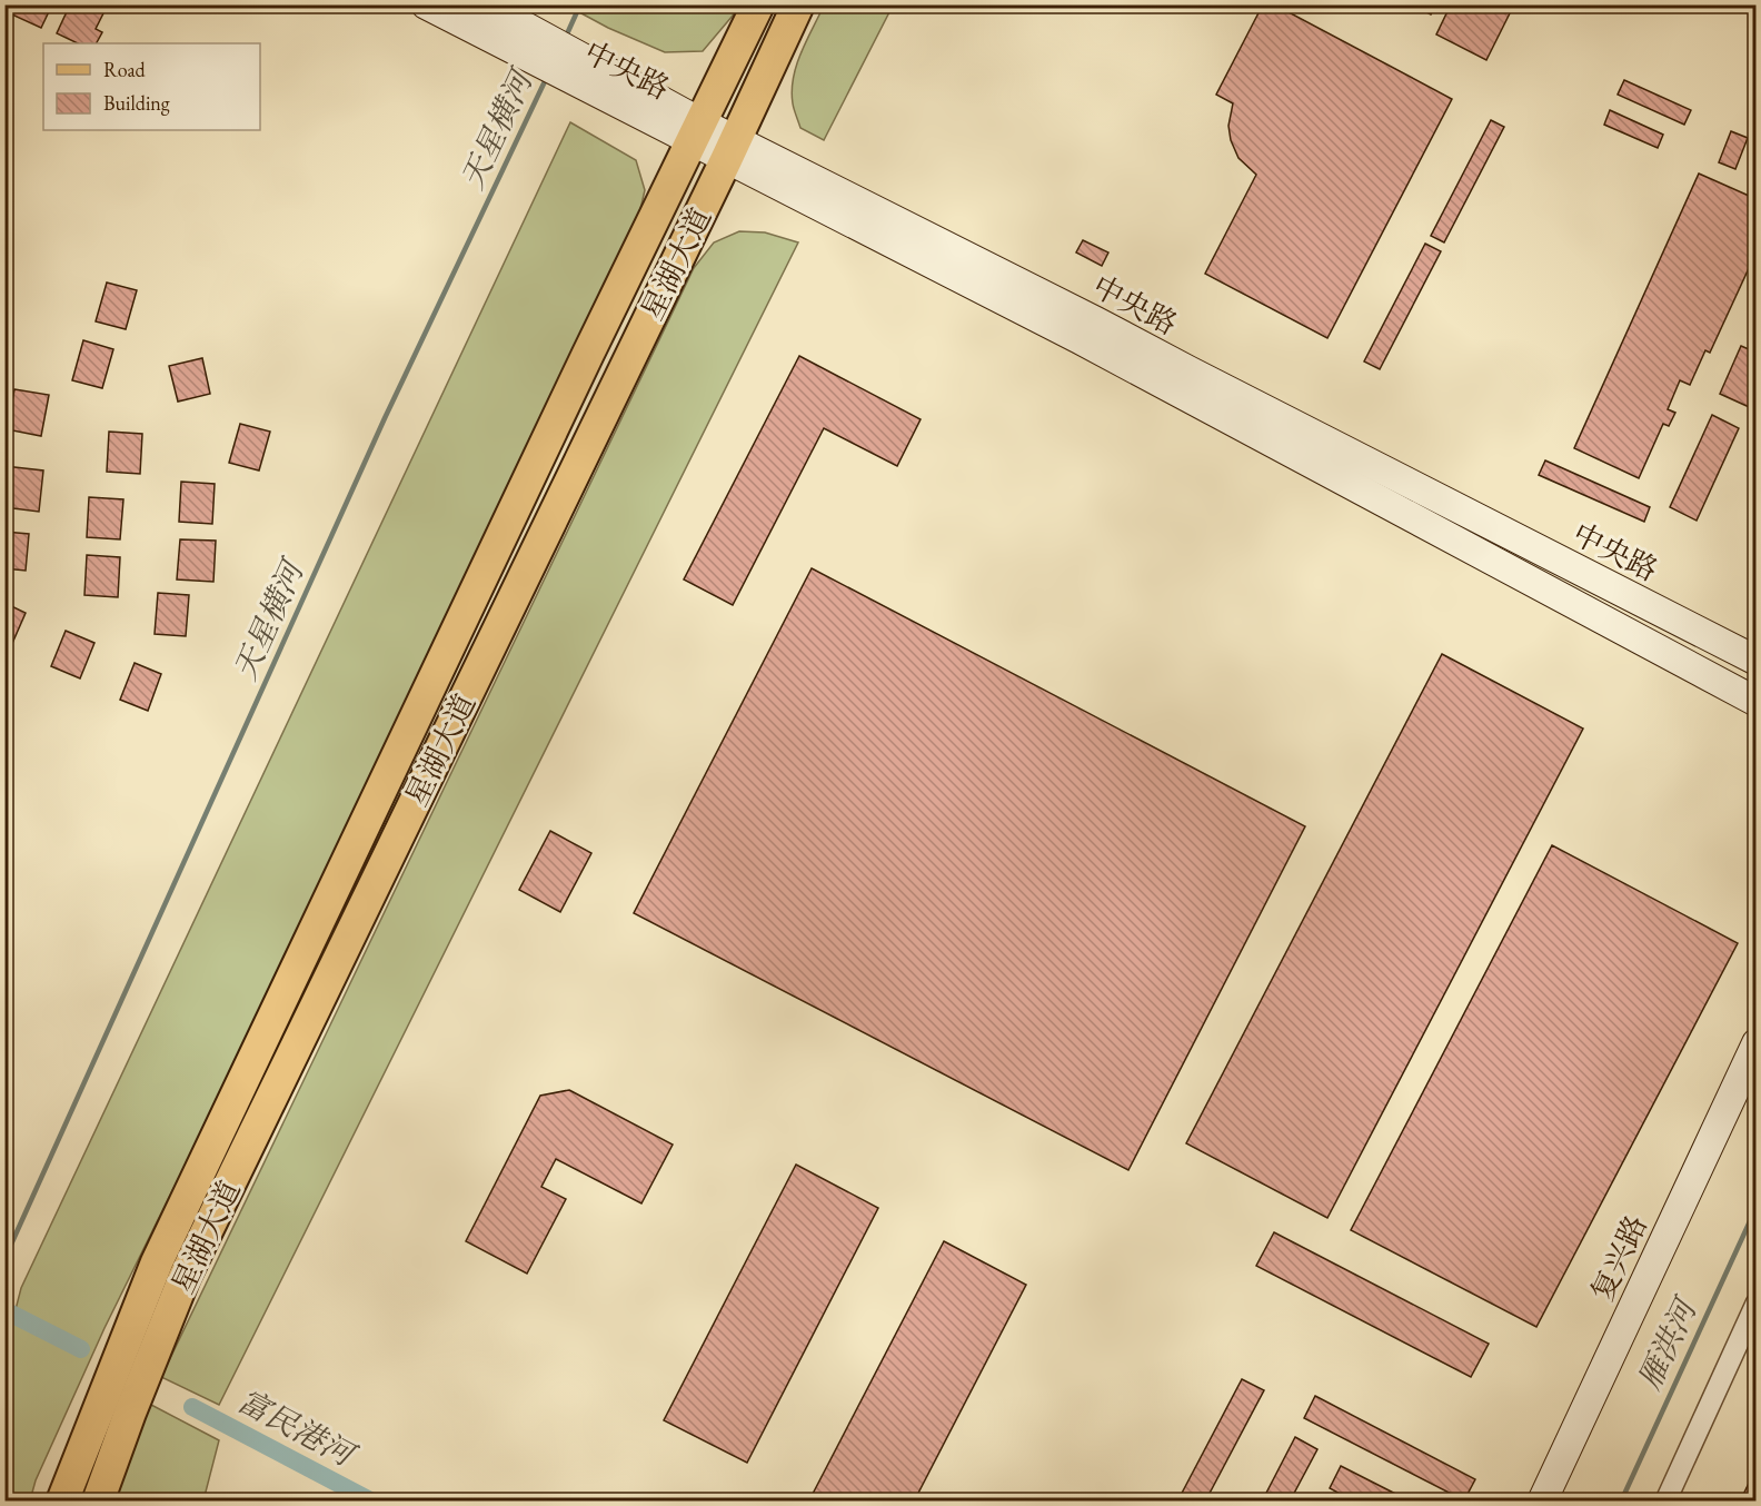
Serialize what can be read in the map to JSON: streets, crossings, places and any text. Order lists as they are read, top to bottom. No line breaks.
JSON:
{"streets":{"main road":["星湖大道"],"street":["中央路","复兴路"]},"crossings":[["中央路","星湖大道"]],"water":["天星横河","雁洪河","富民港河"],"legend":["Road","Building"]}
